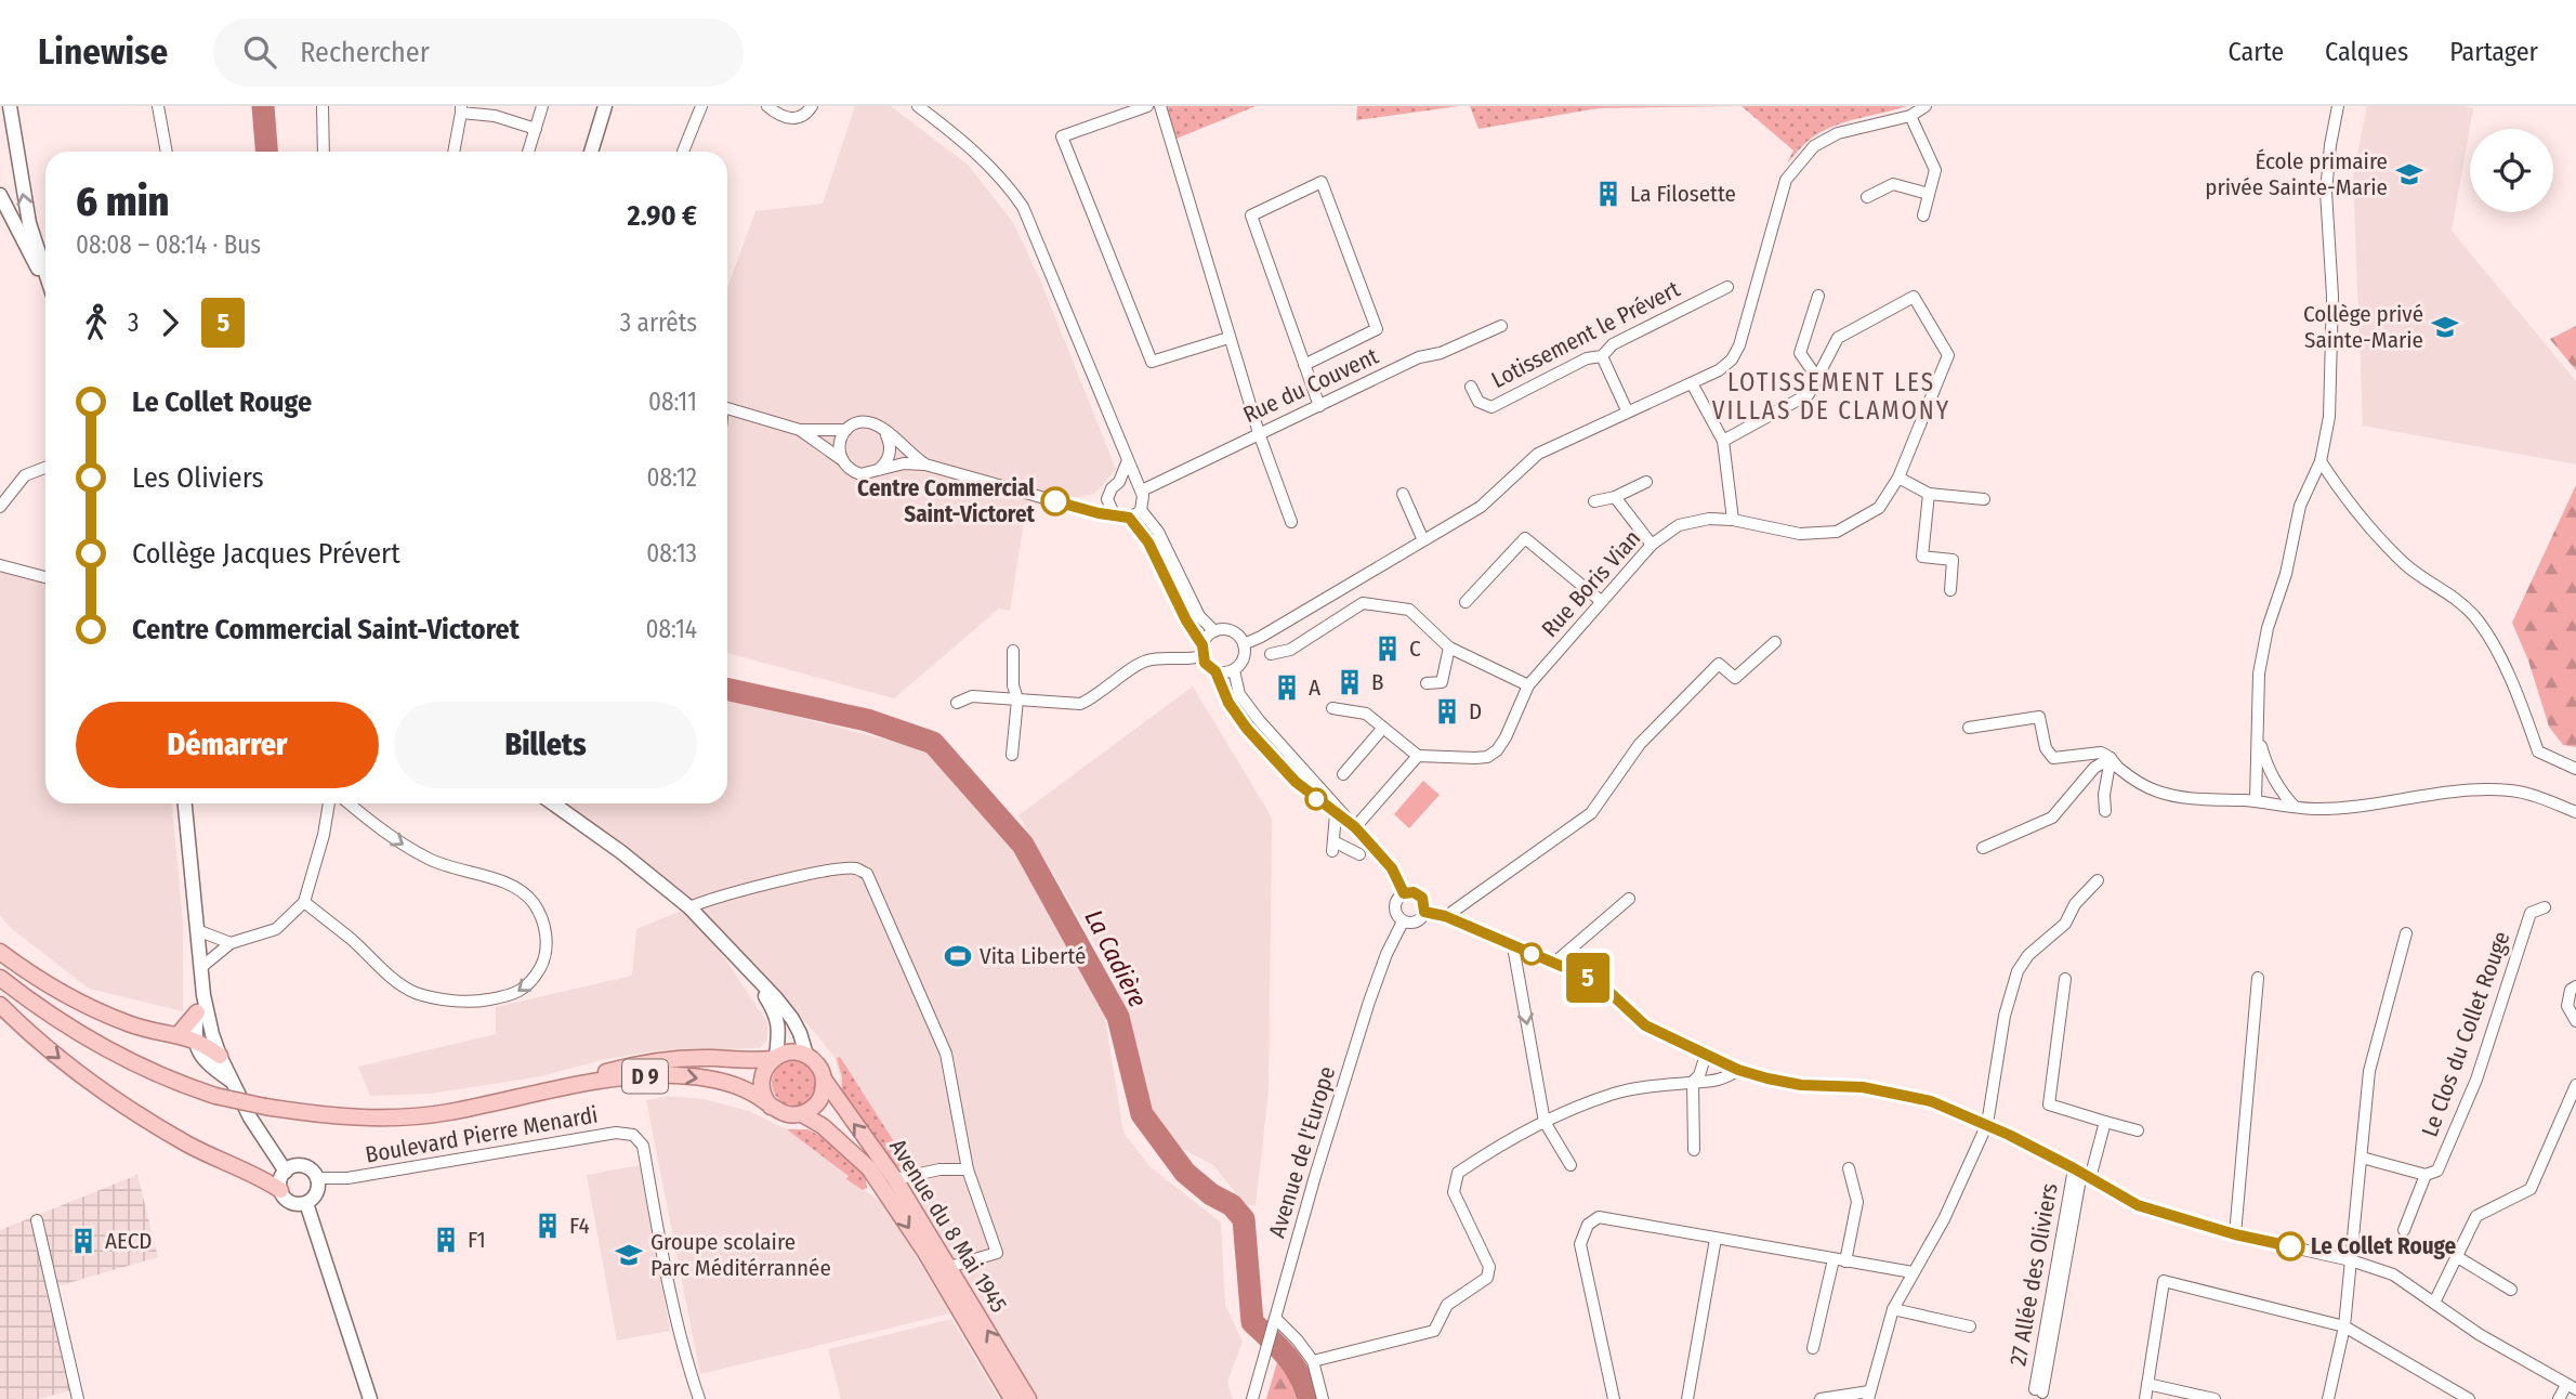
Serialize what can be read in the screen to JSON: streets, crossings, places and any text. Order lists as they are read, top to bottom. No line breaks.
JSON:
{"streets":{"main road":["D 9","Avenue du 8 Mai 1945"],"street":["Lotissement le Prévert","Rue du Couvent","Rue Boris Vian","Le Clos du Collet Rouge","Boulevard Pierre Menardi","Avenue de l'Europe"]},"crossings":[["D 9","Avenue du 8 Mai 1945"]],"districts":["LOTISSEMENT LES VILLAS DE CLAMONY"],"water":["La Cadière"],"places":{"school or university":["École primaire privée Sainte-Marie","Collège privé Sainte-Marie","Groupe scolaire Parc Méditérrannée"],"building":["La Filosette","C","B","A","D","F4","F1","AECD"],"other":["Centre Commercial Saint-Victoret","Le Collet Rouge"],"sports":["Vita Liberté"]},"lines":["bus line 5"],"page":{"header":"Linewise","search":"Rechercher","nav":["Carte","Calques","Partager"],"on_map":"5","heading":["6 min","08:08 – 08:14 · Bus","2.90 €"],"legs":["3","5","3 arrêts"],"list":[{"name":"Le Collet Rouge","value":"08:11"},{"name":"Les Oliviers","value":"08:12"},{"name":"Collège Jacques Prévert","value":"08:13"},{"name":"Centre Commercial Saint-Victoret","value":"08:14"}],"buttons":["Démarrer","Billets"]}}
